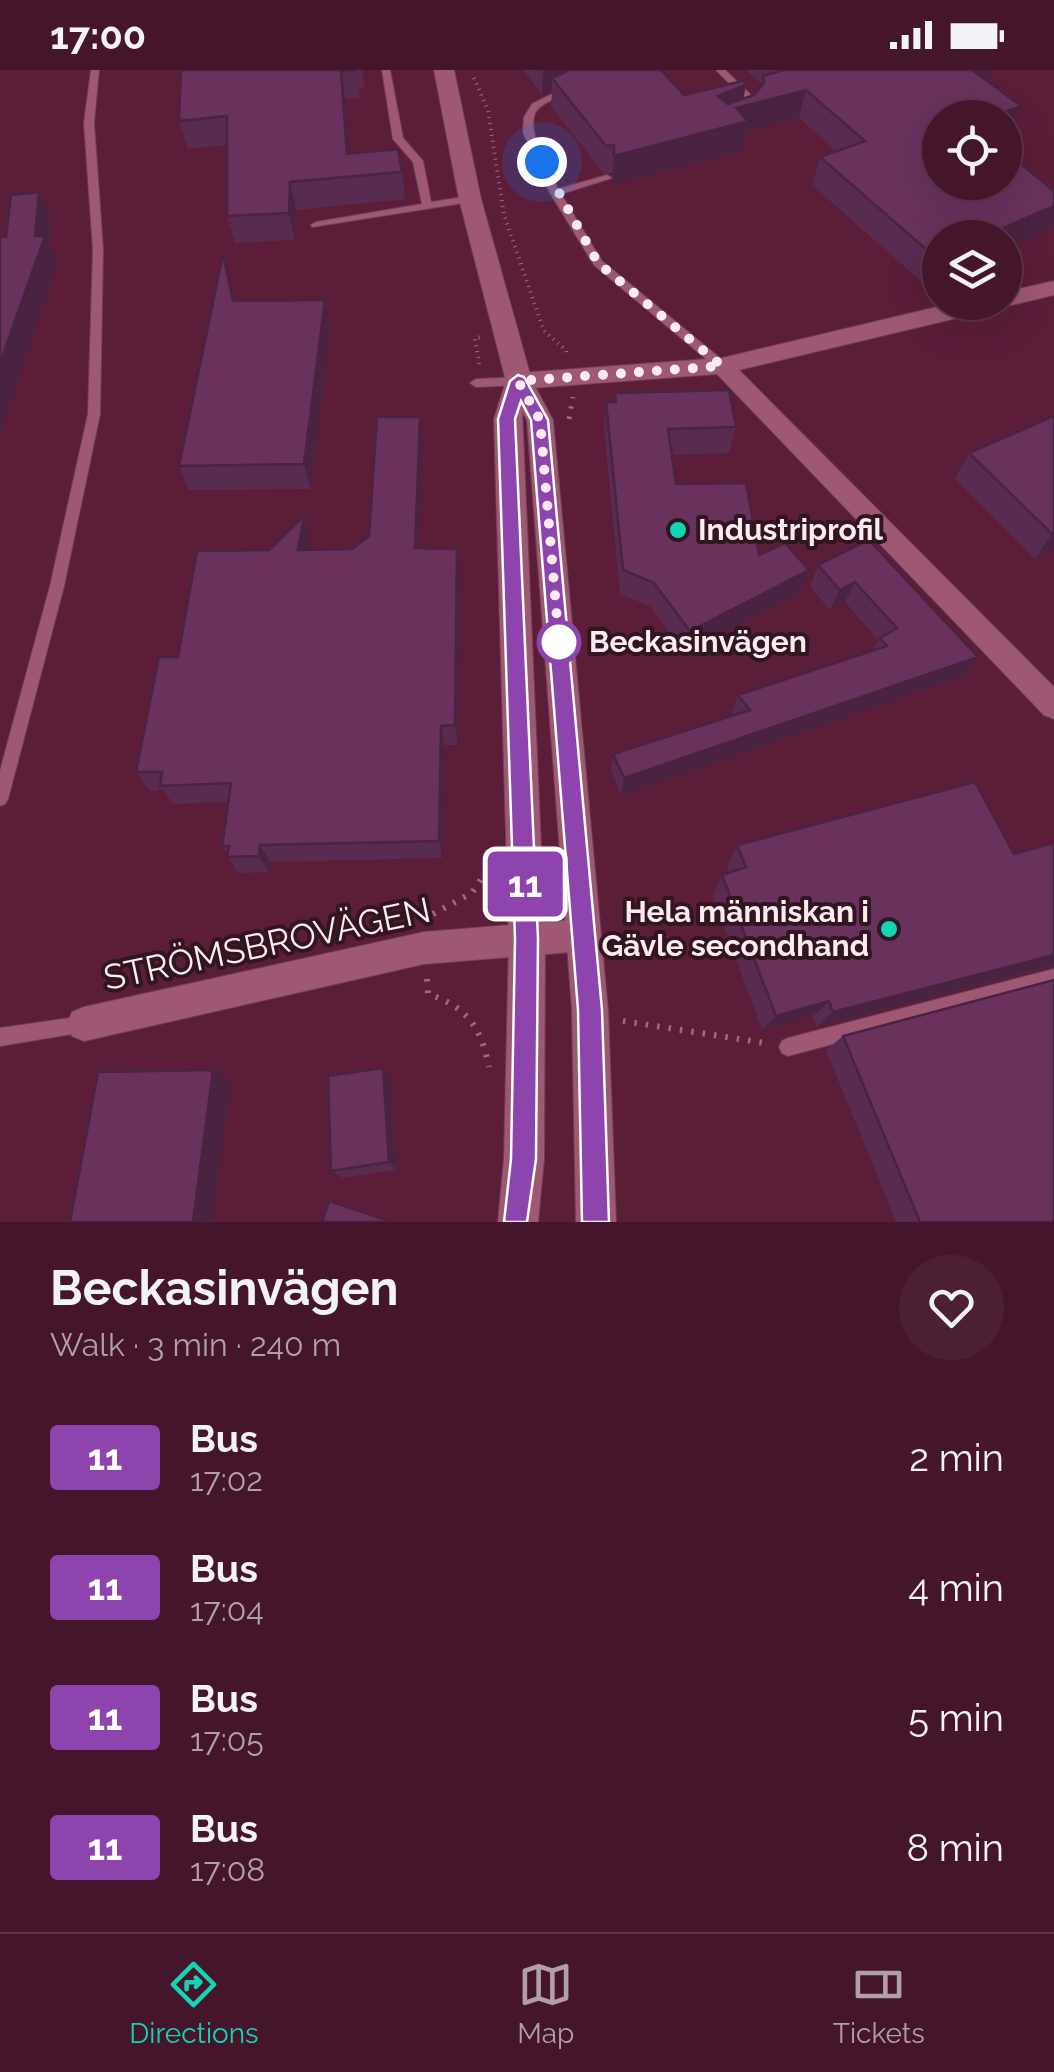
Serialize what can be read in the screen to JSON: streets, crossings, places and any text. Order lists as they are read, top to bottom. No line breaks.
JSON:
{"streets":{"street":["STRÖMSBROVÄGEN"]},"places":["Industriprofil","Beckasinvägen","Hela människan i Gävle secondhand"],"lines":["bus line 11"],"page":{"status":"17:00","on_map":"11","heading":["Beckasinvägen","Walk · 3 min · 240 m"],"list":[{"mark":"11","name":"Bus","note":"17:02","value":"2 min"},{"mark":"11","name":"Bus","note":"17:04","value":"4 min"},{"mark":"11","name":"Bus","note":"17:05","value":"5 min"},{"mark":"11","name":"Bus","note":"17:08","value":"8 min"}],"tabs":["Directions","Map","Tickets"]}}
